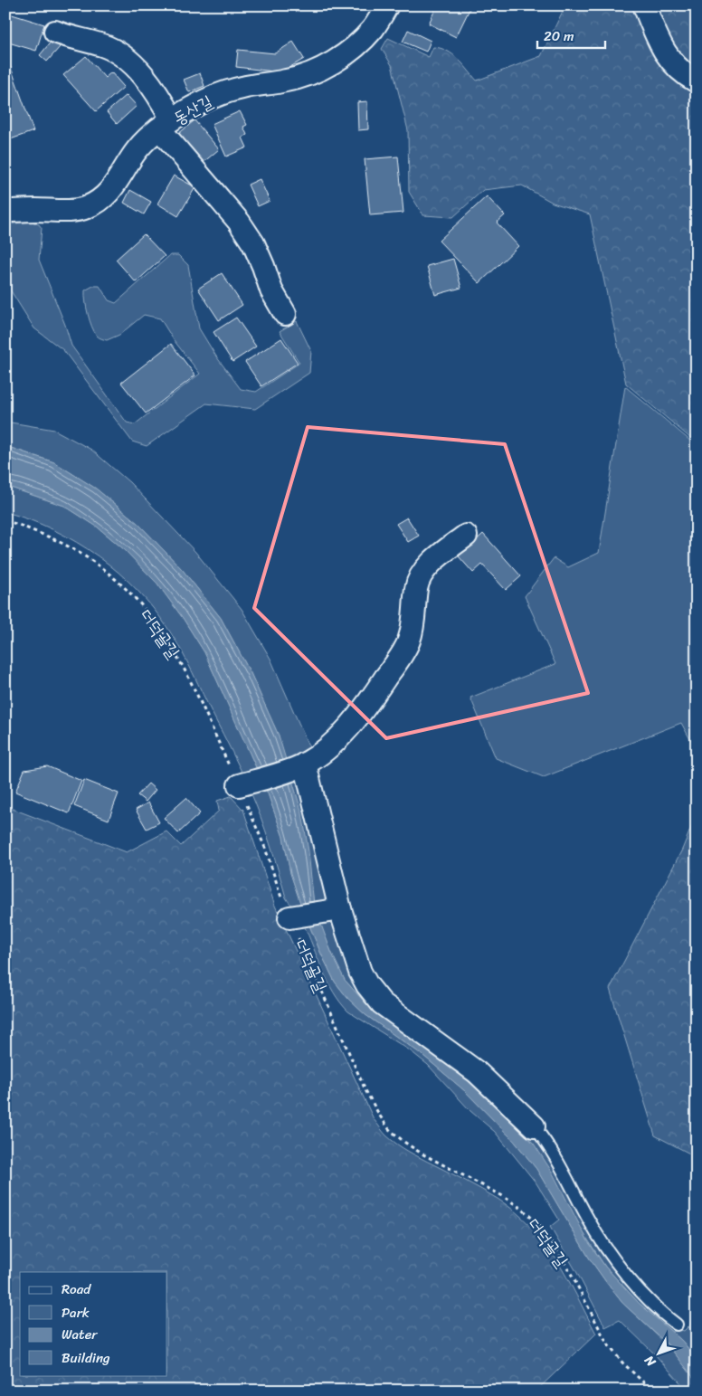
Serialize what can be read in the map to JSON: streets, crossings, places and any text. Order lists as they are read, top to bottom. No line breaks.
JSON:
{"streets":{"street":["동산길"],"path":["더덕골길"]},"legend":["Road","Park","Water","Building"],"scale_bar":"20 m","north":"bottom left"}
